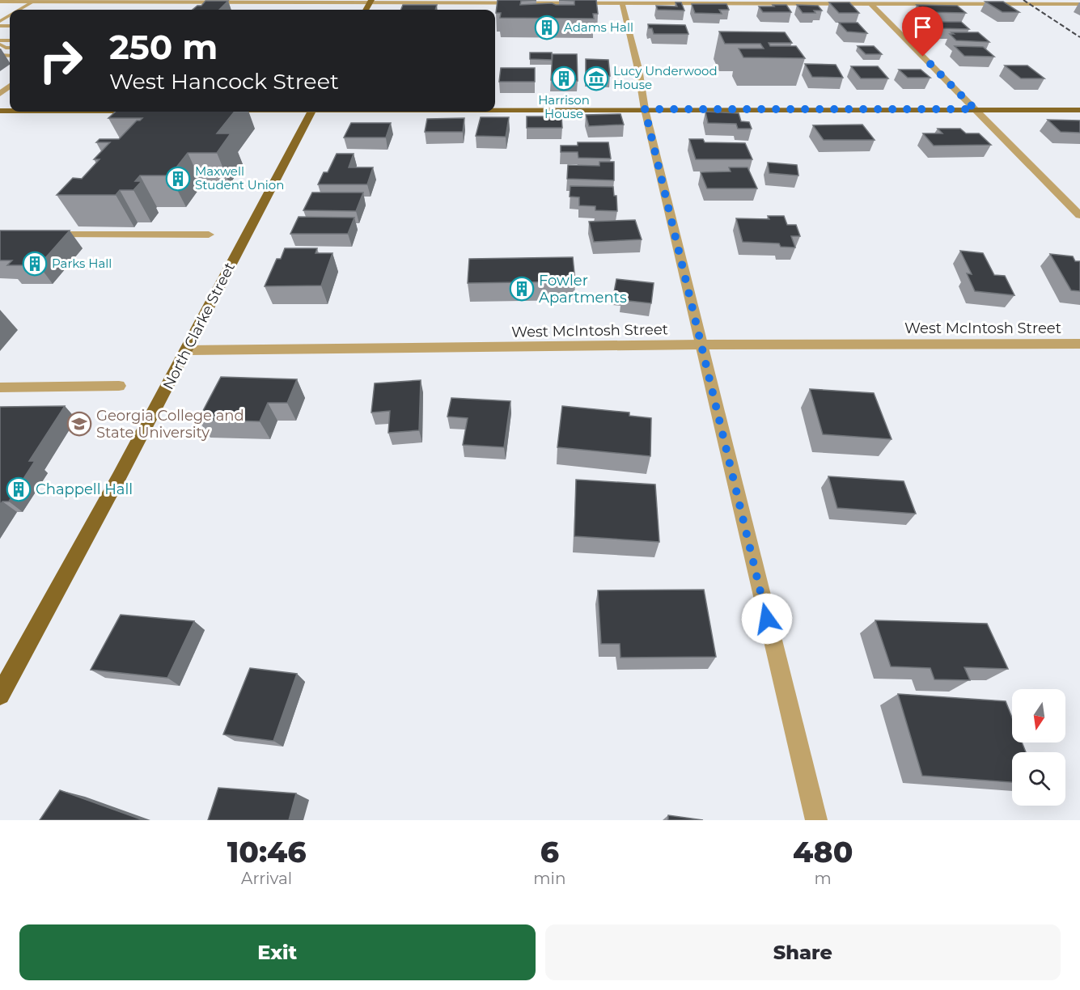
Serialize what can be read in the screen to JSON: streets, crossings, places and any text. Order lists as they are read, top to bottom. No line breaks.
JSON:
{"streets":{"main road":["North Clarke Street"],"street":["West McIntosh Street"]},"crossings":[["North Clarke Street","West McIntosh Street"]],"places":{"building":["Adams Hall","Harrison House","Maxwell Student Union","Parks Hall","Fowler Apartments","Chappell Hall"],"museum":["Lucy Underwood House"],"school or university":["Georgia College and State University"]},"north":"bottom","page":{"turn":["250 m","West Hancock Street"],"eta":["10:46","Arrival","6","min","480","m"],"buttons":["Exit","Share"]}}
